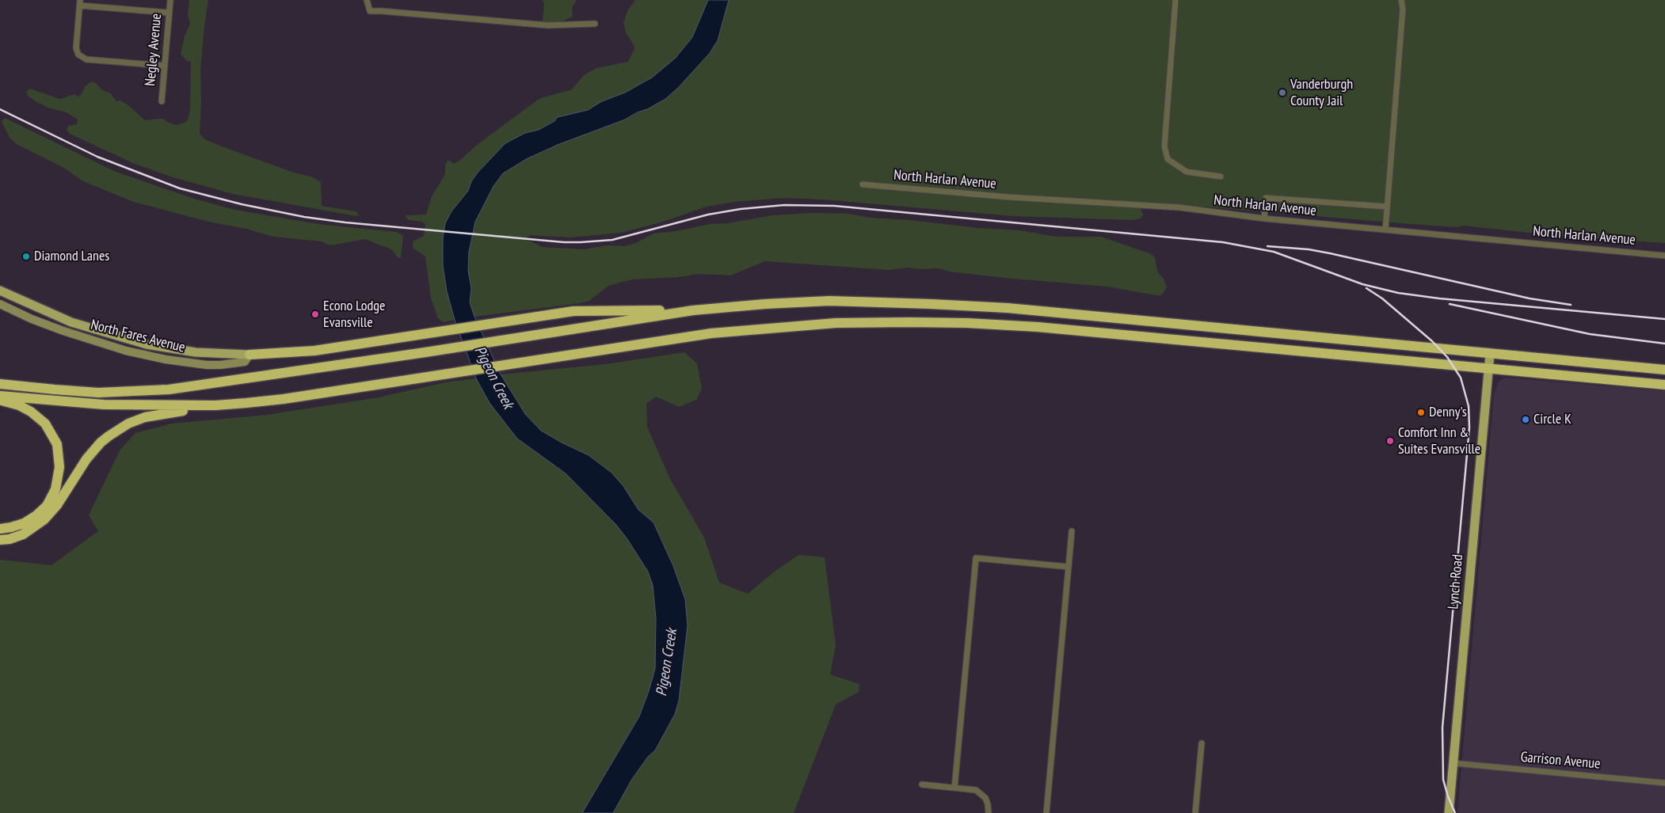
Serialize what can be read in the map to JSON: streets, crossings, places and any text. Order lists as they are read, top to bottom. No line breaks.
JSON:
{"streets":{"main road":["North Fares Avenue","Lynch Road"],"street":["Negley Avenue","North Harlan Avenue","Garrison Avenue"]},"crossings":[["Lynch Road","Garrison Avenue"]],"water":["Pigeon Creek"],"places":["Vanderburgh County Jail","Diamond Lanes","Econo Lodge Evansville","Denny's","Circle K","Comfort Inn & Suites Evansville"]}
